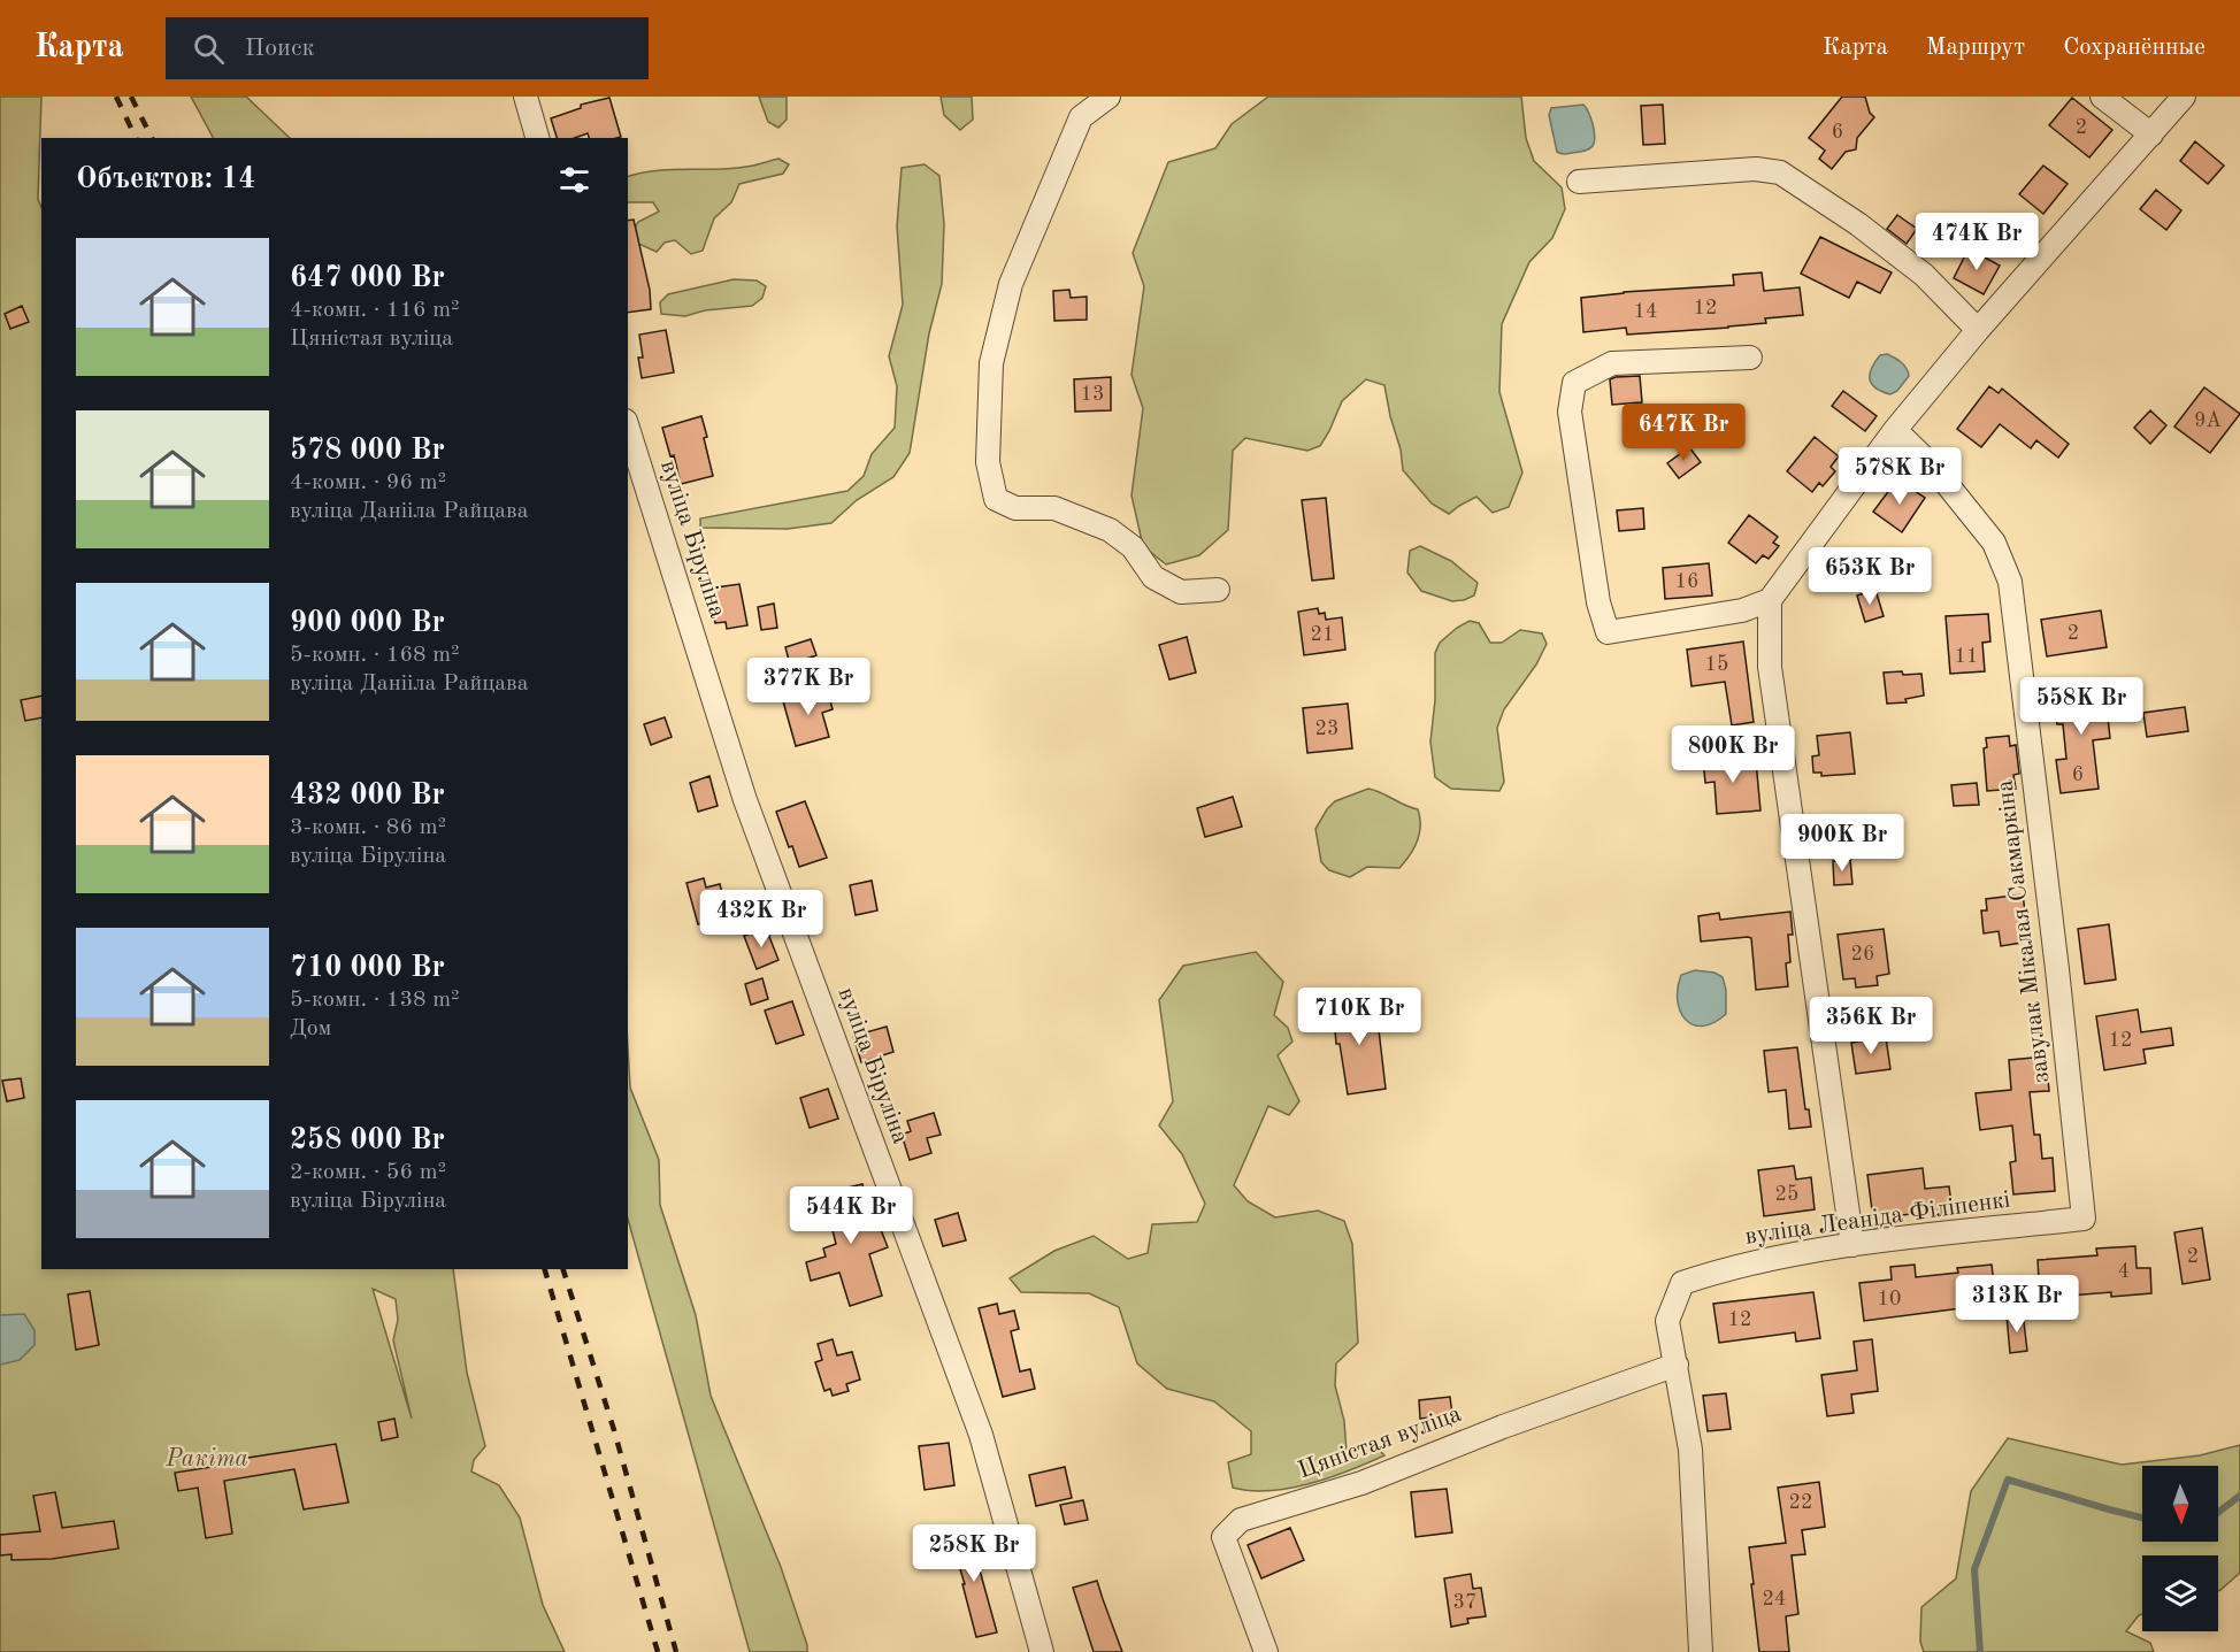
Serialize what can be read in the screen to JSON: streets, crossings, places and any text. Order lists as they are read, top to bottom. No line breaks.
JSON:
{"streets":{"street":["вуліца Біруліна","завулак Мікалая Сакмаркіна","вуліца Леаніда Філіпенкі","Цяністая вуліца"]},"crossings":[["завулак Мікалая Сакмаркіна","вуліца Леаніда Філіпенкі"],["вуліца Леаніда Філіпенкі","Цяністая вуліца"]],"parks":["Ракіта"],"house_numbers":["2","6","12","14","13","9А","16","2","21","11","15","23","6","26","12","25","2","4","10","12","22","24","37"],"north":"bottom","page":{"header":"Карта","search":"Поиск","nav":["Карта","Маршрут","Сохранённые"],"heading":"Объектов: 14","price":["474K Br","647K Br","578K Br","653K Br","377K Br","558K Br","800K Br","900K Br","432K Br","710K Br","356K Br","544K Br","313K Br","258K Br"],"list":[{"name":"647 000 Br","note":"4-комн. · 116 m² · Цяністая вуліца"},{"name":"578 000 Br","note":"4-комн. · 96 m² · вуліца Данііла Райцава"},{"name":"900 000 Br","note":"5-комн. · 168 m² · вуліца Данііла Райцава"},{"name":"432 000 Br","note":"3-комн. · 86 m² · вуліца Біруліна"},{"name":"710 000 Br","note":"5-комн. · 138 m² · Дом"},{"name":"258 000 Br","note":"2-комн. · 56 m² · вуліца Біруліна"}]}}
